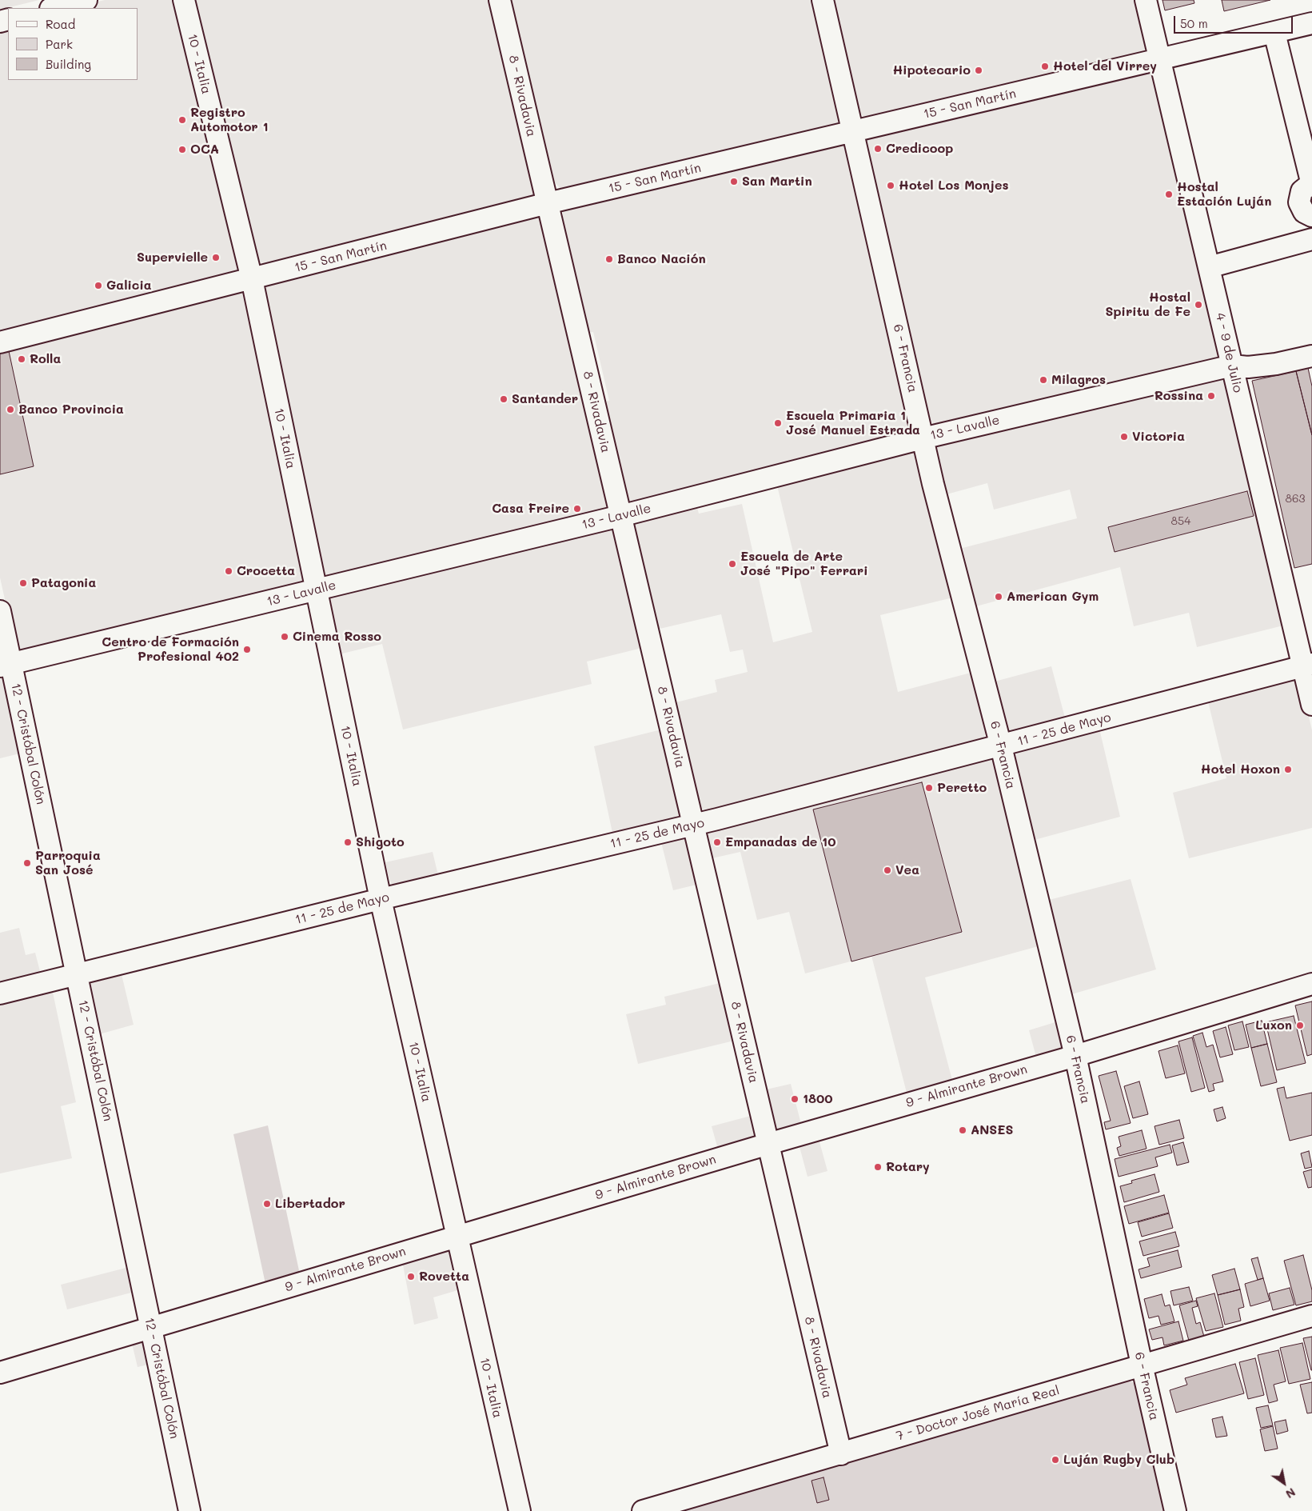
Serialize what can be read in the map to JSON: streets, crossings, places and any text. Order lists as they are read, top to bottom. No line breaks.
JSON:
{"streets":{"street":["10 - Italia","8 - Rivadavia","15 - San Martín","4 - 9 de Julio","6 - Francia","13 - Lavalle","11 - 25 de Mayo","12 - Cristóbal Colón","9 - Almirante Brown","7 - Doctor José María Real"]},"crossings":[["10 - Italia","15 - San Martín"],["10 - Italia","13 - Lavalle"],["10 - Italia","11 - 25 de Mayo"],["10 - Italia","9 - Almirante Brown"],["8 - Rivadavia","15 - San Martín"],["8 - Rivadavia","13 - Lavalle"],["8 - Rivadavia","11 - 25 de Mayo"],["8 - Rivadavia","9 - Almirante Brown"],["8 - Rivadavia","7 - Doctor José María Real"],["15 - San Martín","4 - 9 de Julio"],["15 - San Martín","6 - Francia"],["4 - 9 de Julio","13 - Lavalle"],["4 - 9 de Julio","11 - 25 de Mayo"],["6 - Francia","13 - Lavalle"],["6 - Francia","11 - 25 de Mayo"],["6 - Francia","9 - Almirante Brown"],["6 - Francia","7 - Doctor José María Real"],["13 - Lavalle","12 - Cristóbal Colón"],["11 - 25 de Mayo","12 - Cristóbal Colón"],["12 - Cristóbal Colón","9 - Almirante Brown"]],"places":["Hotel del Virrey","Hipotecario","Registro Automotor 1","Credicoop","OCA","San Martin","Hotel Los Monjes","Hostal Estación Luján","Supervielle","Banco Nación","Galicia","Hostal Spiritu de Fe","Rolla","Milagros","Rossina","Santander","Banco Provincia","Escuela Primaria 1 José Manuel Estrada","Victoria","Casa Freire","Escuela de Arte José \"Pipo\" Ferrari","Crocetta","Patagonia","American Gym","Cinema Rosso","Centro de Formación Profesional 402","Hotel Hoxon","Peretto","Shigoto","Empanadas de 10","Parroquia San José","Vea","Luxon","1800","ANSES","Rotary","Libertador","Rovetta","Luján Rugby Club"],"house_numbers":["863","854"],"legend":["Road","Park","Building"],"scale_bar":"50 m","north":"bottom right"}
